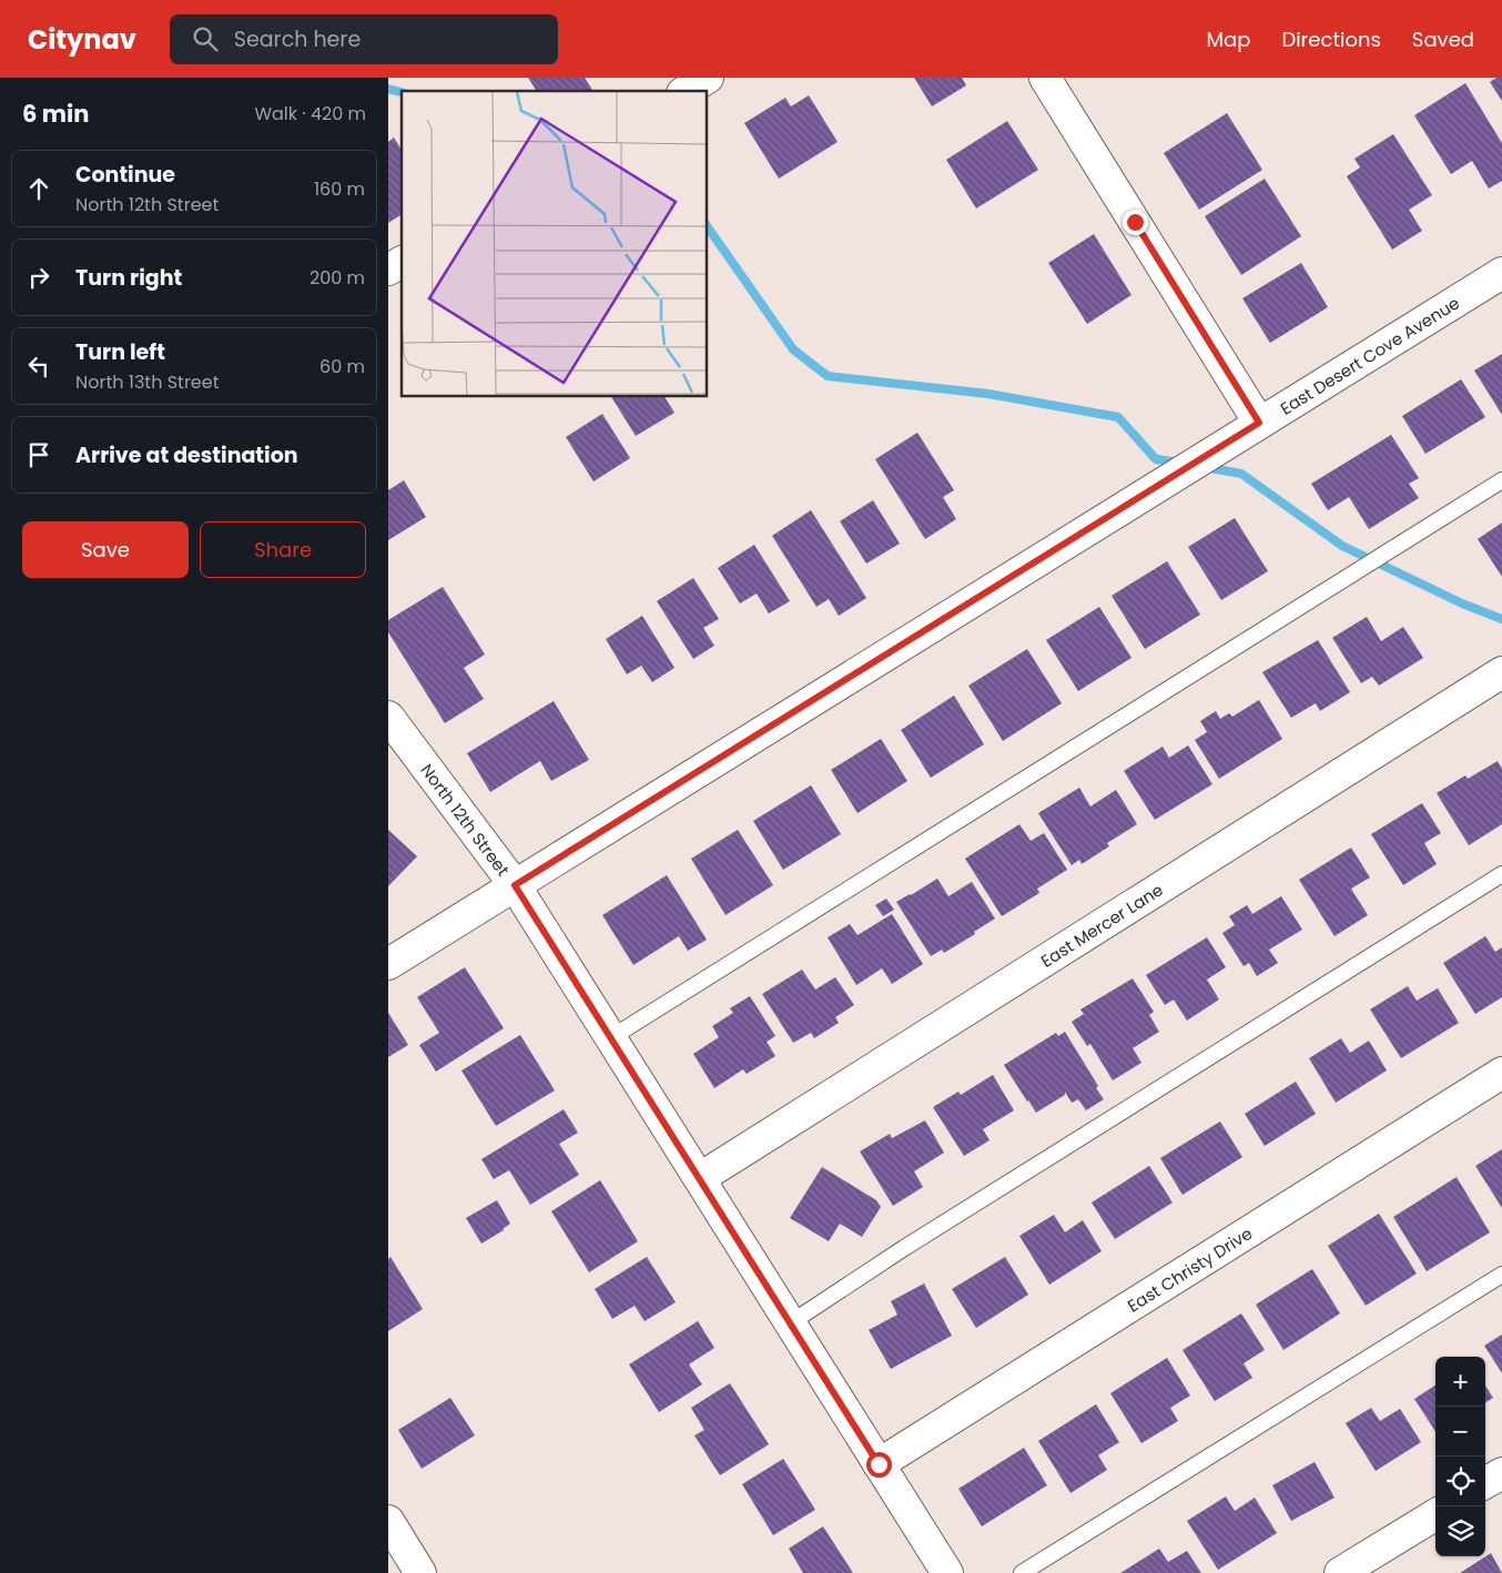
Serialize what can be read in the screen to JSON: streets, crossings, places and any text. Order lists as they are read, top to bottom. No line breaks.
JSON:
{"streets":{"street":["East Desert Cove Avenue","North 12th Street","East Mercer Lane","East Christy Drive"]},"crossings":[["East Desert Cove Avenue","North 12th Street"],["North 12th Street","East Mercer Lane"],["North 12th Street","East Christy Drive"]],"page":{"header":"Citynav","search":"Search here","nav":["Map","Directions","Saved"],"heading":["6 min","Walk · 420 m"],"list":[["Continue","North 12th Street","160 m"],["Turn right","200 m"],["Turn left","North 13th Street","60 m"],"Arrive at destination"],"buttons":["Save","Share"],"map_buttons":["+","−"]}}
